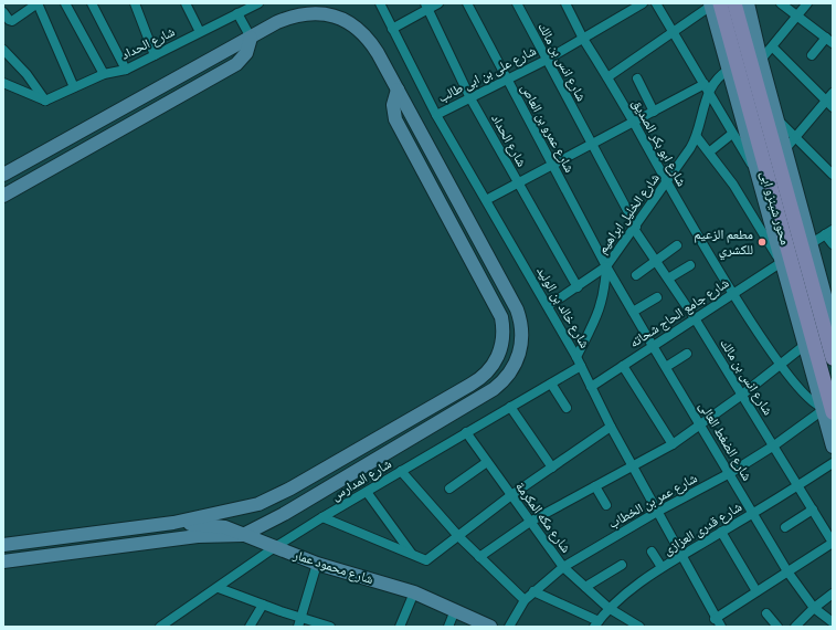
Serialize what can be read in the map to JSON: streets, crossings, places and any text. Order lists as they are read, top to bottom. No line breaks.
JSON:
{"streets":{"main road":["محور شينزو ابى"],"street":["شارع الحداد","شارع انس بن مالك","شارع على بن ابى طالب","شارع عمرو بن العاص","شارع ابو بكر الصديق","شارع الخليل ابراهيم","شارع خالد بن الوليد","شارع جامع الحاج شحاته","شارع الضغط العالى","شارع المدارس","شارع عمر بن الخطاب","شارع مكه المكرمة","شارع قدرى العزازى","شارع محمود عمار"]},"crossings":[["شارع الحداد","شارع على بن ابى طالب"],["شارع الحداد","شارع الخليل ابراهيم"],["شارع انس بن مالك","شارع على بن ابى طالب"],["شارع انس بن مالك","شارع الخليل ابراهيم"],["شارع انس بن مالك","شارع جامع الحاج شحاته"],["شارع انس بن مالك","شارع عمر بن الخطاب"],["شارع انس بن مالك","شارع قدرى العزازى"],["شارع على بن ابى طالب","شارع عمرو بن العاص"],["شارع على بن ابى طالب","شارع ابو بكر الصديق"],["شارع على بن ابى طالب","شارع خالد بن الوليد"],["شارع عمرو بن العاص","شارع الخليل ابراهيم"],["شارع عمرو بن العاص","شارع الضغط العالى"],["شارع ابو بكر الصديق","محور شينزو ابى"],["شارع ابو بكر الصديق","شارع الخليل ابراهيم"],["شارع ابو بكر الصديق","شارع جامع الحاج شحاته"],["شارع ابو بكر الصديق","شارع عمر بن الخطاب"],["محور شينزو ابى","شارع عمر بن الخطاب"],["شارع الخليل ابراهيم","شارع خالد بن الوليد"],["شارع الخليل ابراهيم","شارع الضغط العالى"],["شارع خالد بن الوليد","شارع جامع الحاج شحاته"],["شارع خالد بن الوليد","شارع المدارس"],["شارع خالد بن الوليد","شارع عمر بن الخطاب"],["شارع خالد بن الوليد","شارع قدرى العزازى"],["شارع جامع الحاج شحاته","شارع الضغط العالى"],["شارع الضغط العالى","شارع عمر بن الخطاب"],["شارع الضغط العالى","شارع قدرى العزازى"],["شارع المدارس","شارع مكه المكرمة"],["شارع المدارس","شارع محمود عمار"],["شارع عمر بن الخطاب","شارع مكه المكرمة"],["شارع مكه المكرمة","شارع قدرى العزازى"]],"places":["مطعم الزعيم للكشري"]}
